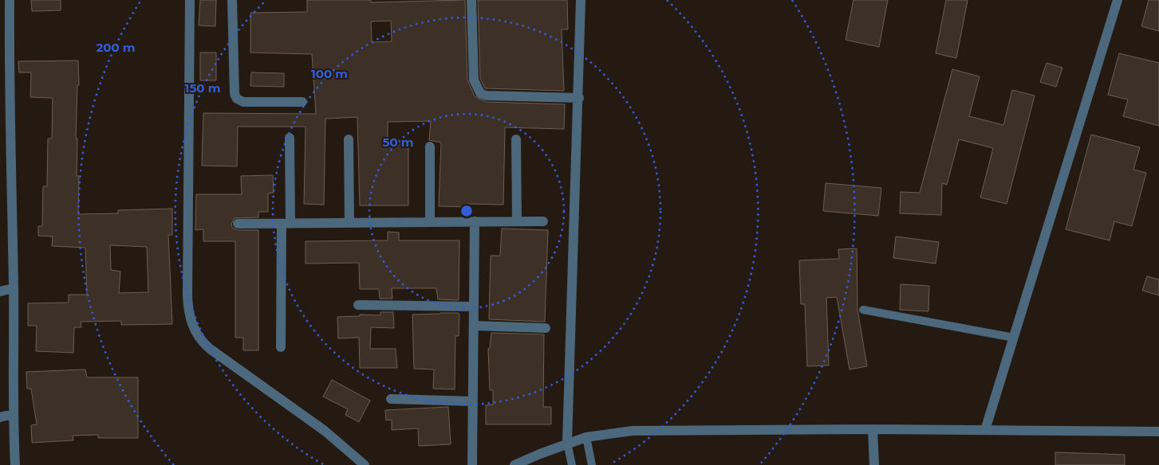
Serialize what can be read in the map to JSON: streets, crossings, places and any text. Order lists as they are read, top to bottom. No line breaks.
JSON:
{"rings":["200 m","100 m","150 m","50 m"]}
